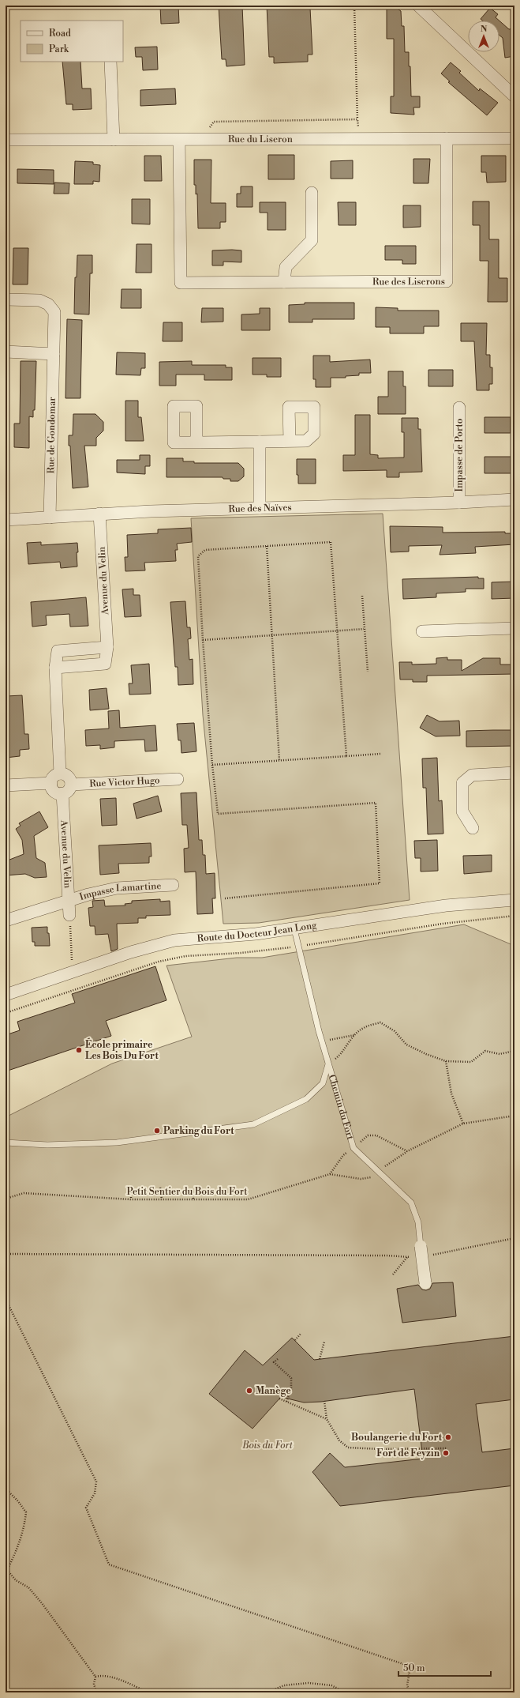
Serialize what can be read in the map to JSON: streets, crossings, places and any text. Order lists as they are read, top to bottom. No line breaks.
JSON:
{"streets":{"street":["Rue du Liseron","Rue des Liserons","Rue de Gondomar","Impasse de Porto","Rue des Naïves","Avenue du Velin","Rue Victor Hugo","Impasse Lamartine","Route du Docteur Jean Long","Chemin du Fort"],"path":["Petit Sentier du Bois du Fort"]},"crossings":[["Rue du Liseron","Rue des Liserons"],["Rue de Gondomar","Rue des Naïves"],["Impasse de Porto","Rue des Naïves"],["Rue des Naïves","Avenue du Velin"],["Avenue du Velin","Rue Victor Hugo"],["Avenue du Velin","Impasse Lamartine"],["Route du Docteur Jean Long","Chemin du Fort"]],"parks":["Bois du Fort"],"places":["École primaire Les Bois Du Fort","Parking du Fort","Manège","Boulangerie du Fort","Fort de Feyzin"],"legend":["Road","Park"],"scale_bar":"50 m","north":"top"}
